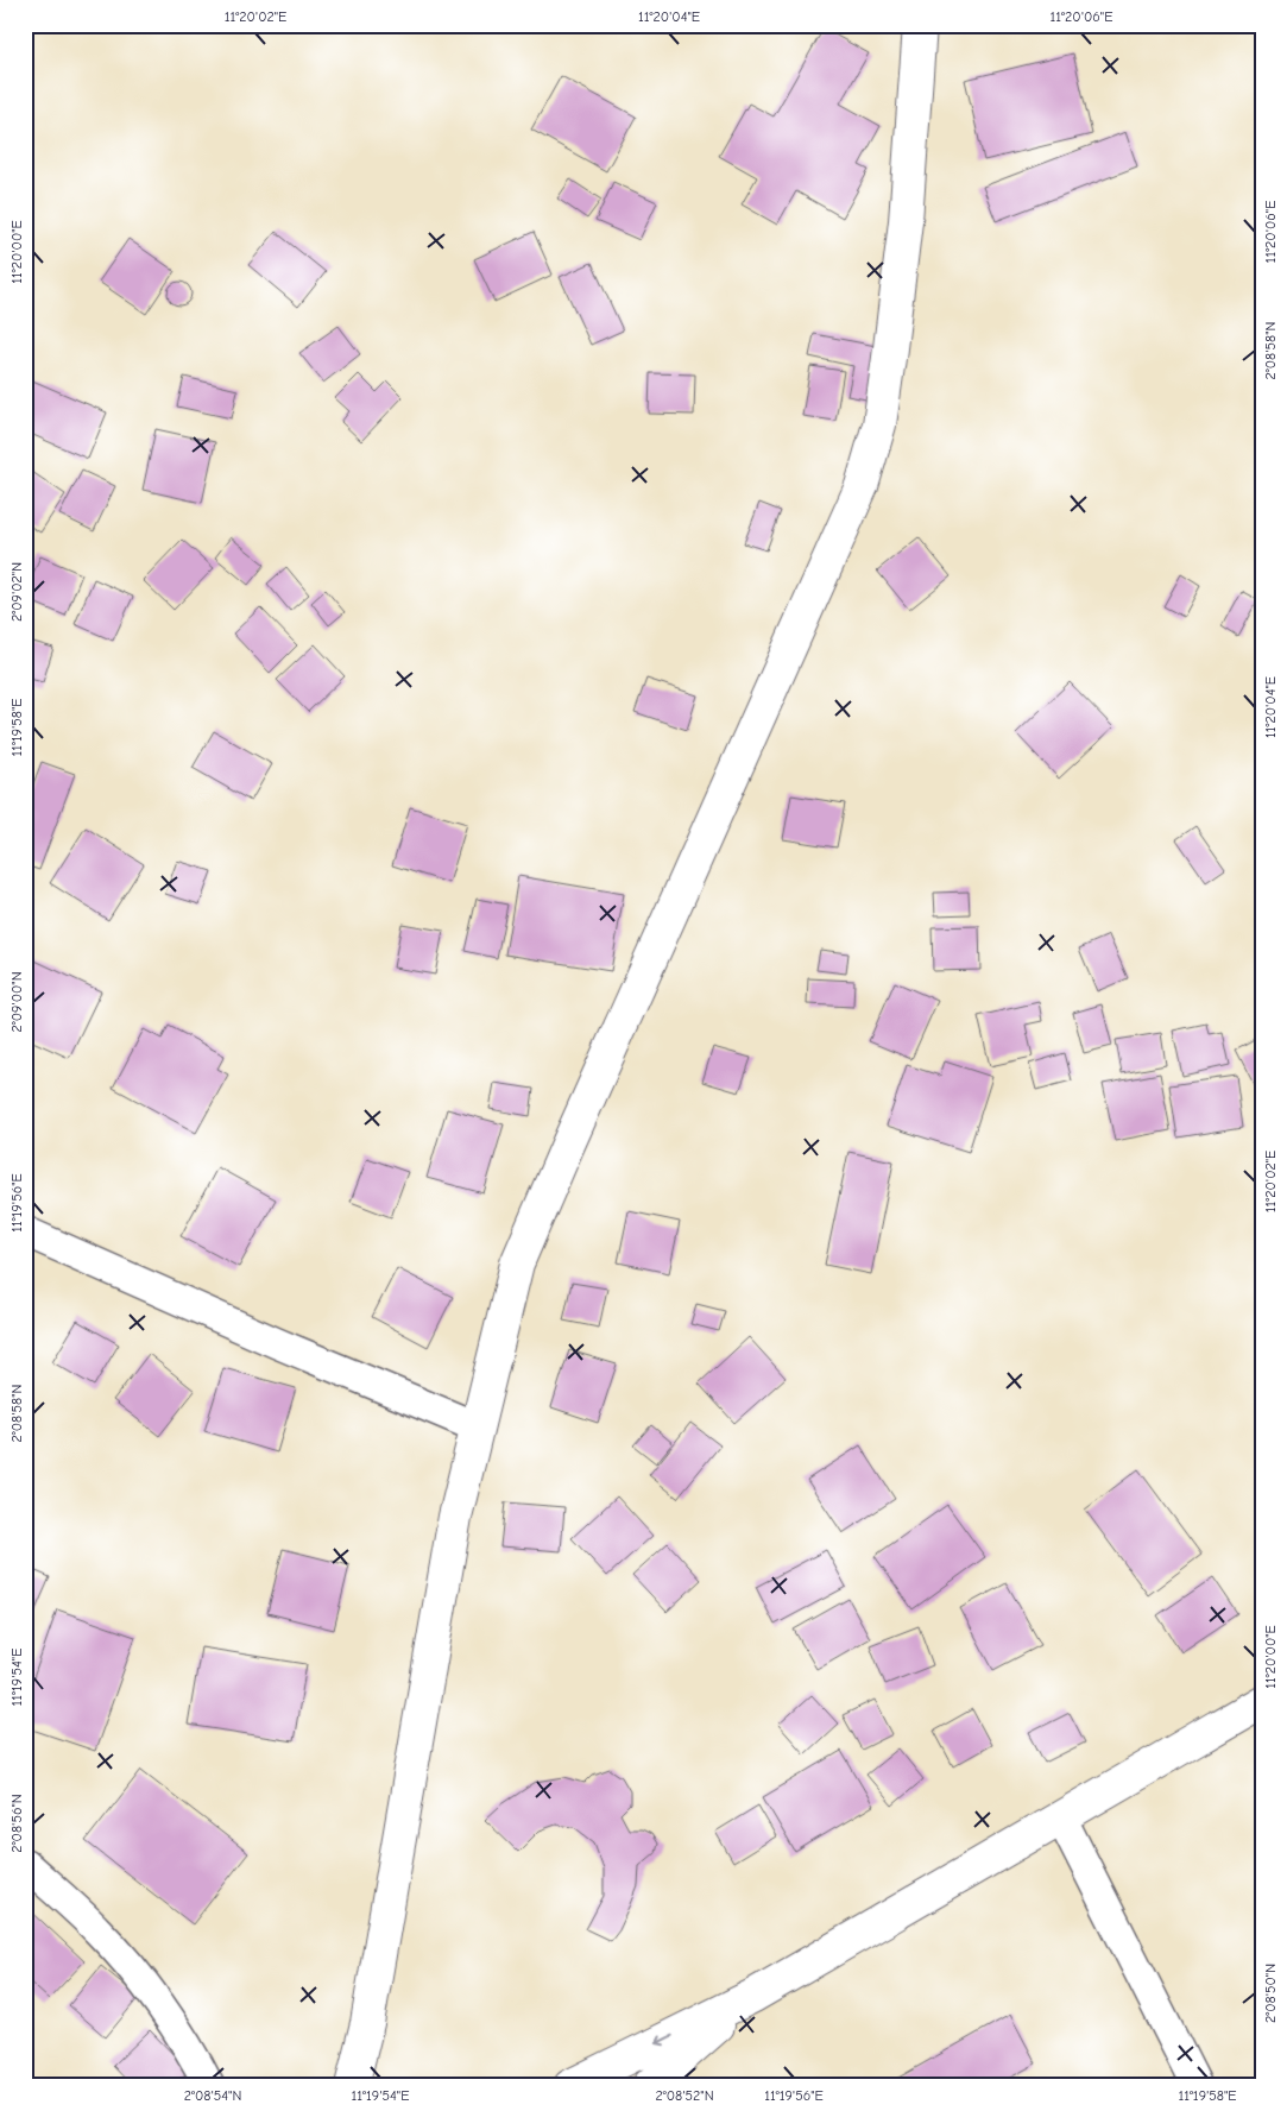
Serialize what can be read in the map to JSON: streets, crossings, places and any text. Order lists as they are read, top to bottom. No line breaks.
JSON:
{"coordinates":["11°20'02\"E","11°20'04\"E","11°20'06\"E","11°20'00\"E","2°08'58\"N","2°09'02\"N","11°19'58\"E","2°09'00\"N","11°19'56\"E","11°19'54\"E","2°08'56\"N","2°08'50\"N","2°08'54\"N","2°08'52\"N"]}
